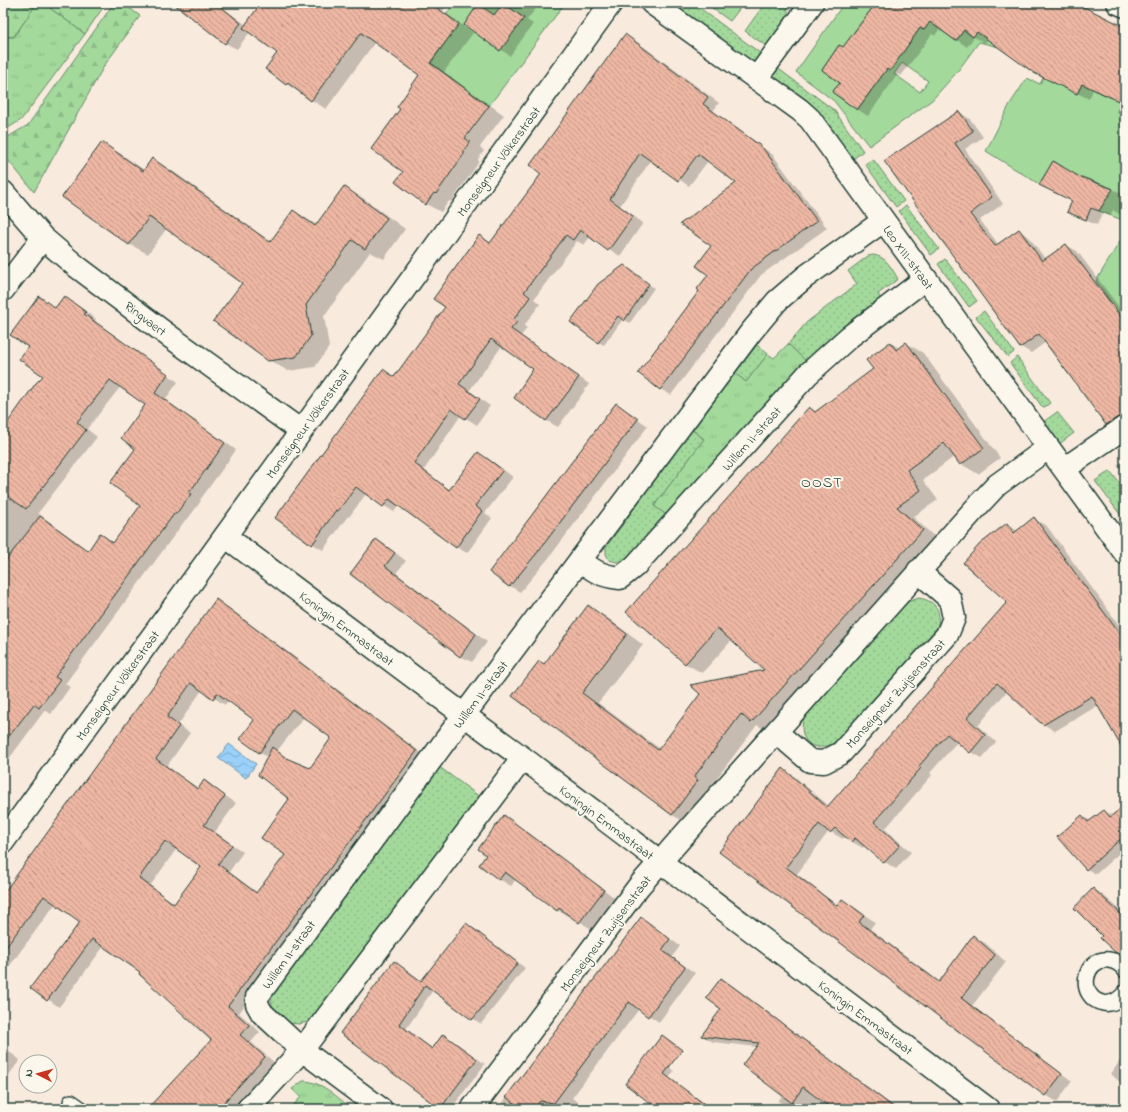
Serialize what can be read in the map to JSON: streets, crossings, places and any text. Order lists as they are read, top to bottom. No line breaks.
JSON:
{"streets":{"street":["Monseigneur Völkerstraat","Leo XIII-straat","Ringvaert","Willem II-straat","Koningin Emmastraat","Monseigneur Zwijsenstraat"]},"crossings":[["Monseigneur Völkerstraat","Ringvaert"],["Monseigneur Völkerstraat","Koningin Emmastraat"],["Leo XIII-straat","Willem II-straat"],["Leo XIII-straat","Monseigneur Zwijsenstraat"],["Willem II-straat","Koningin Emmastraat"],["Koningin Emmastraat","Monseigneur Zwijsenstraat"]],"districts":["OOST"],"north":"left"}
